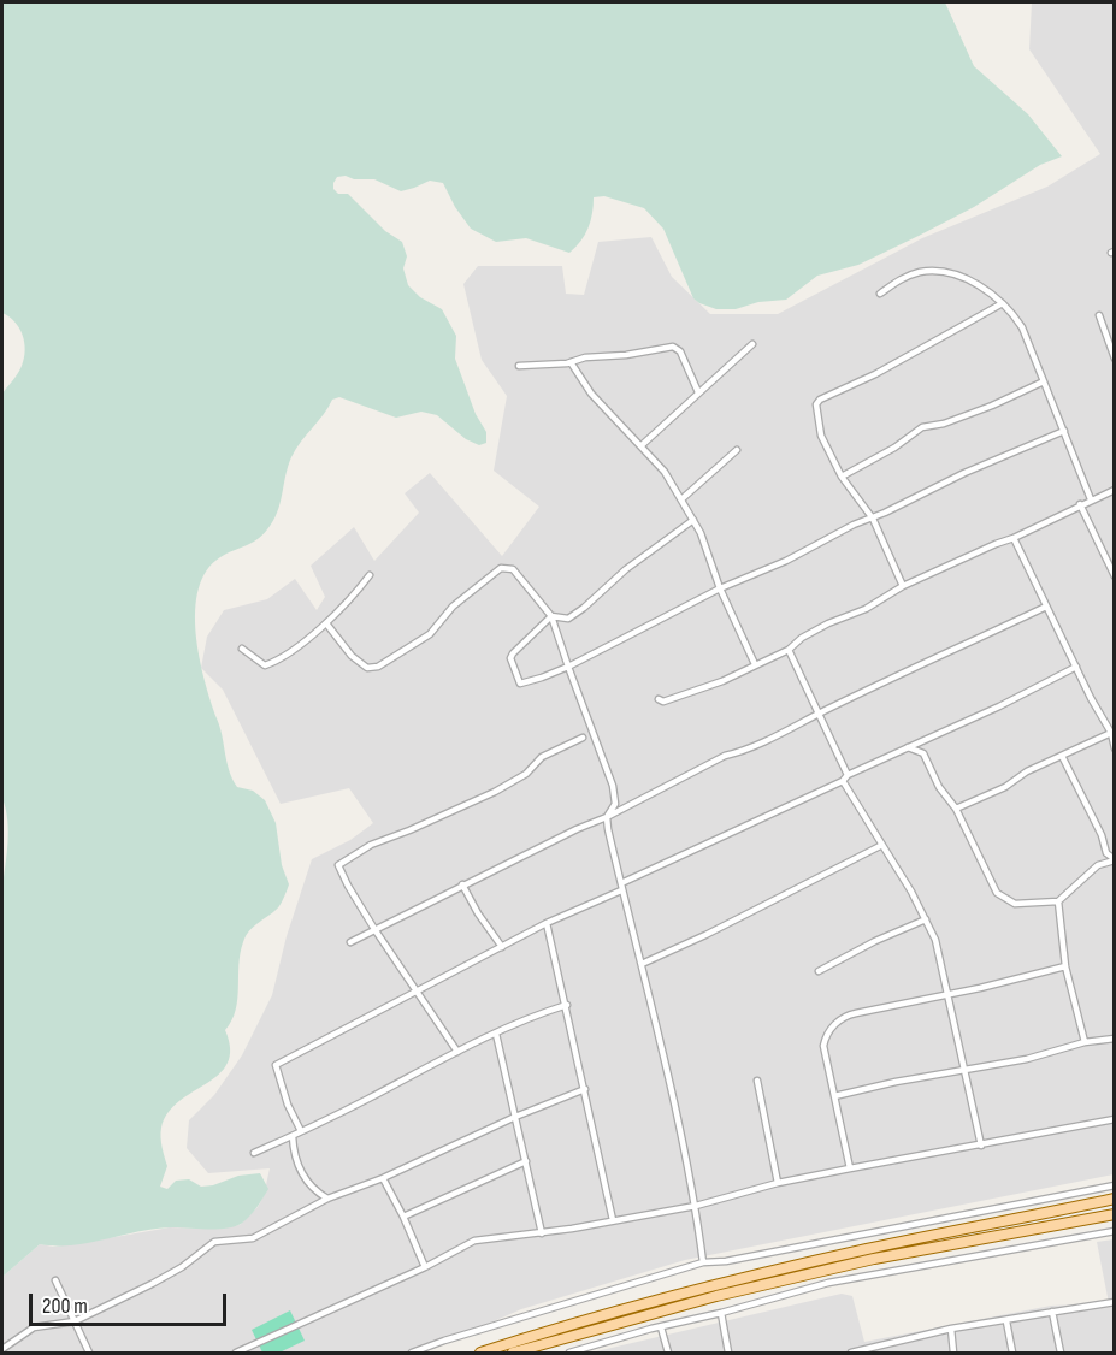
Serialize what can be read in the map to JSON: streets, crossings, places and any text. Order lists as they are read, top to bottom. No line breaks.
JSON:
{"scale_bar":"200 m"}
